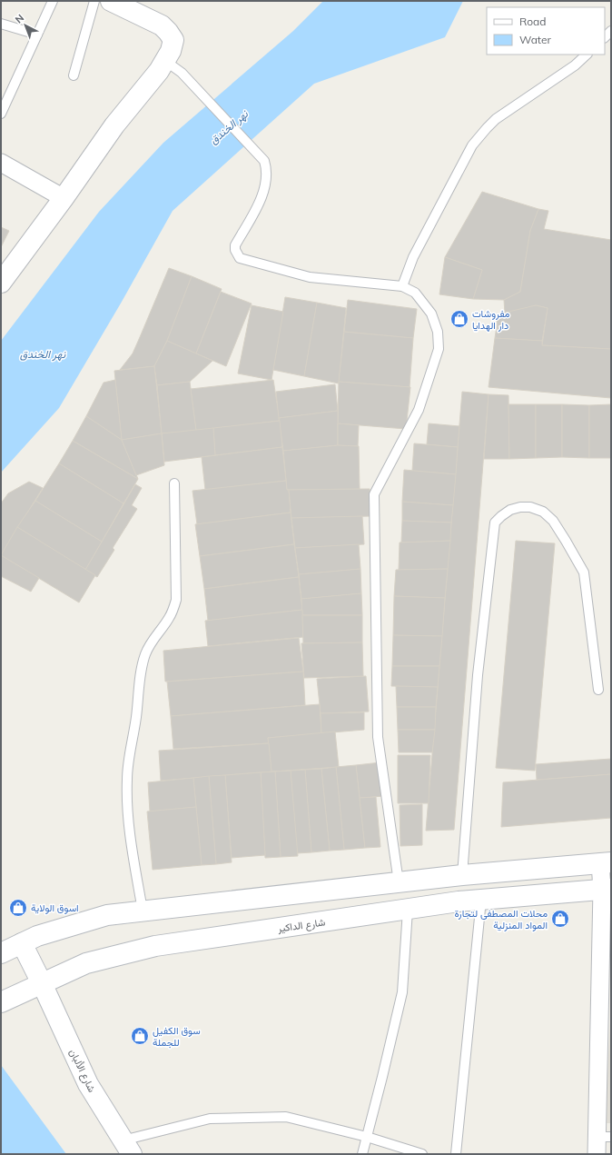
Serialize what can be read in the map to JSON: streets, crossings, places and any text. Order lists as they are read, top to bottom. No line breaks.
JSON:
{"streets":{"main road":["شارع الداكير","شارع الألبان"]},"crossings":[["شارع الداكير","شارع الألبان"]],"water":["نهر الخندق"],"places":{"shop":["مفروشات دار الهدايا","اسوق الولاية","محلات المصطفى لتجارة المواد المنزلية","سوق الكفيل للجملة"]},"legend":["Road","Water"],"north":"top left"}
